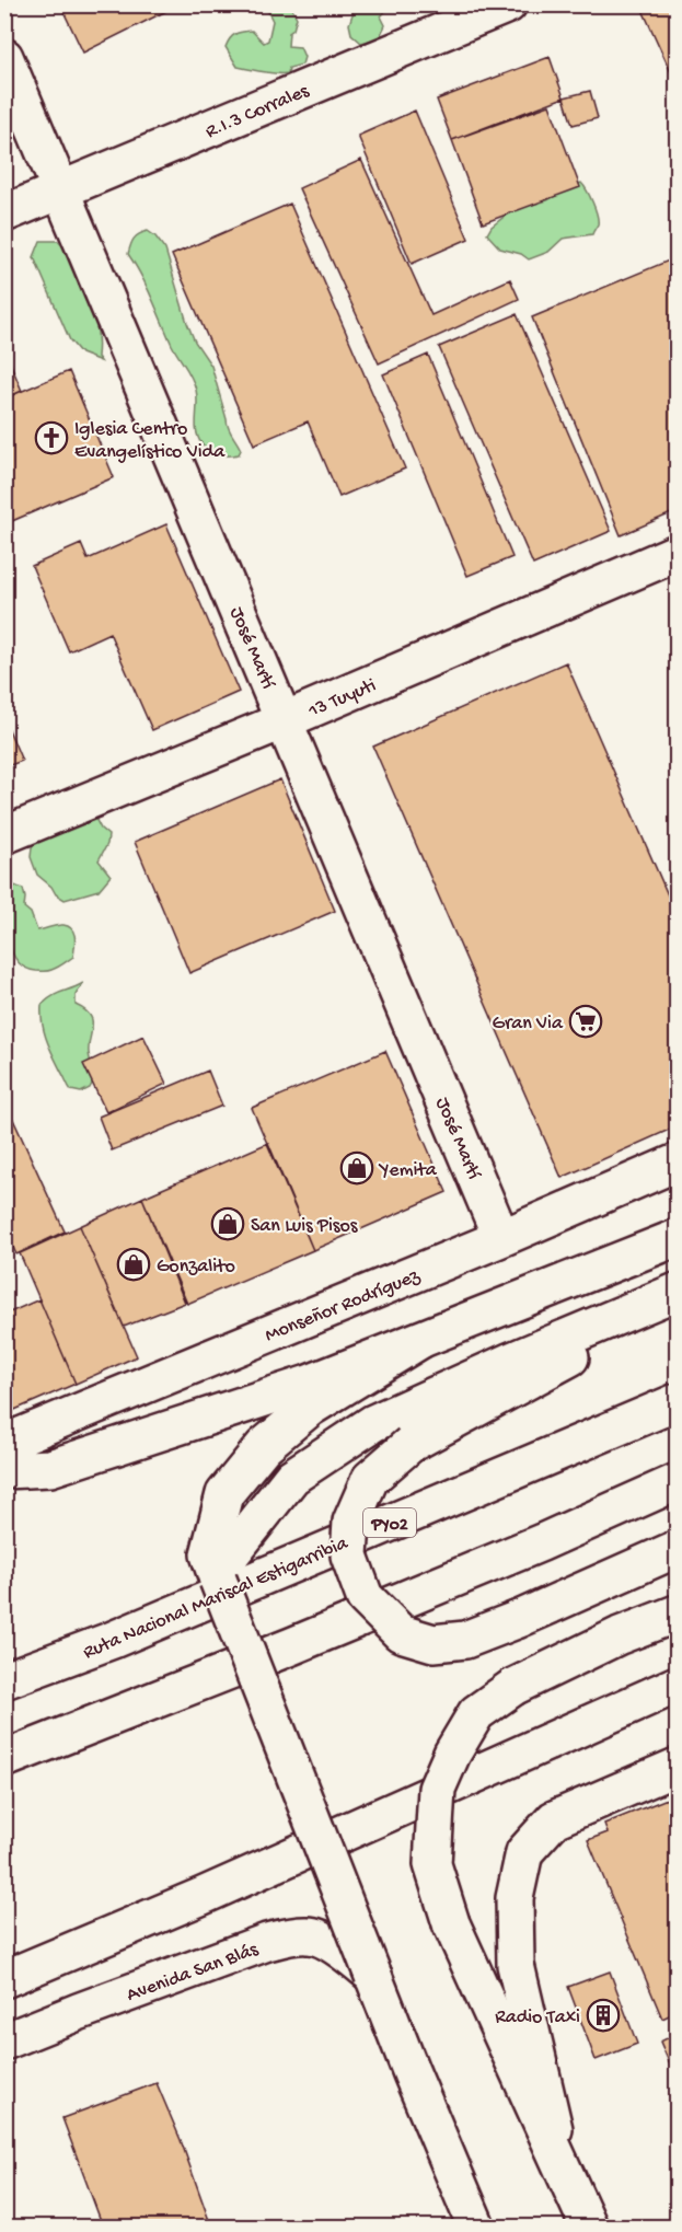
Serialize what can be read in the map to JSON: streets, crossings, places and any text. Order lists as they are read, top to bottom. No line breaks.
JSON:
{"streets":{"main road":["R.I.3 Corrales","José Martí","13 Tuyuti","Monseñor Rodríguez","PY02","Ruta Nacional Mariscal Estigarribia","Avenida San Blás"]},"crossings":[["R.I.3 Corrales","José Martí"],["José Martí","13 Tuyuti"],["José Martí","Monseñor Rodríguez"]],"places":{"church":["Iglesia Centro Evangelístico Vida"],"supermarket":["Gran Via"],"shop":["Yemita","San Luis Pisos","Gonzalito"],"building":["Radio Taxi"]}}
